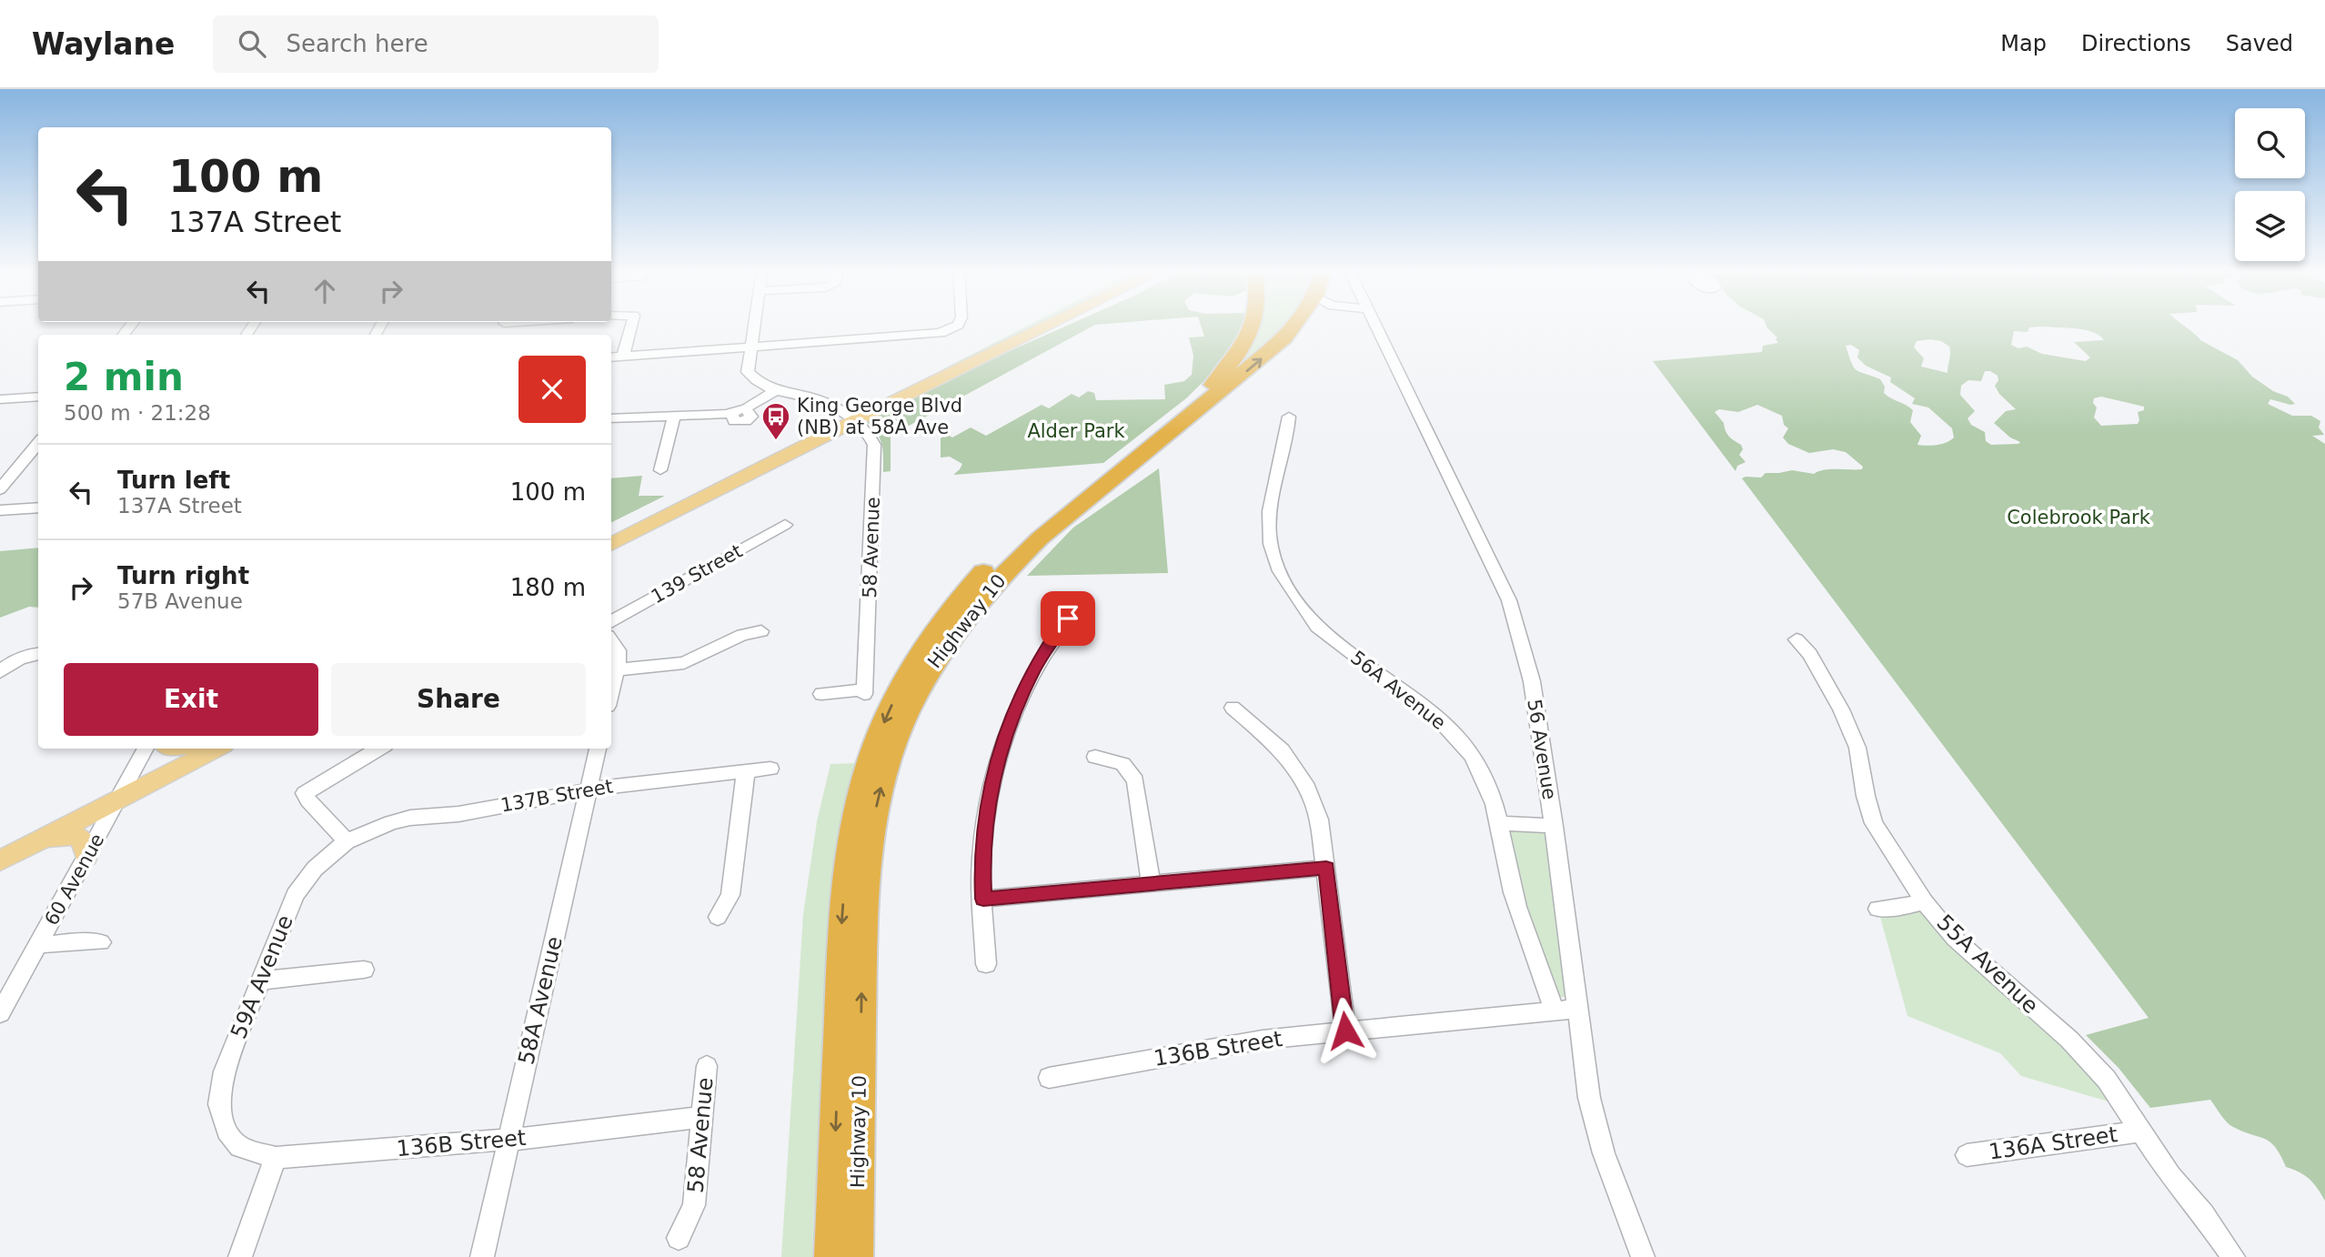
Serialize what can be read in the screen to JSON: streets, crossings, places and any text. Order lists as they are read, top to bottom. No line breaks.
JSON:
{"streets":{"highway":["Highway 10"],"street":["58 Avenue","139 Street","56A Avenue","56 Avenue","137B Street","60 Avenue","55A Avenue","59A Avenue","58A Avenue","136B Street","136A Street"]},"crossings":[["58 Avenue","136B Street"],["56A Avenue","136B Street"],["56 Avenue","136B Street"],["137B Street","59A Avenue"],["137B Street","58A Avenue"],["55A Avenue","136A Street"],["59A Avenue","136B Street"],["58A Avenue","136B Street"]],"parks":["Alder Park","Colebrook Park"],"places":{"bus stop":["King George Blvd (NB) at 58A Ave"]},"page":{"header":"Waylane","search":"Search here","nav":["Map","Directions","Saved"],"turn":["100 m","137A Street"],"heading":["2 min","500 m · 21:28"],"list":[{"name":"Turn left","note":"137A Street","value":"100 m"},{"name":"Turn right","note":"57B Avenue","value":"180 m"}],"buttons":["Exit","Share"]}}
